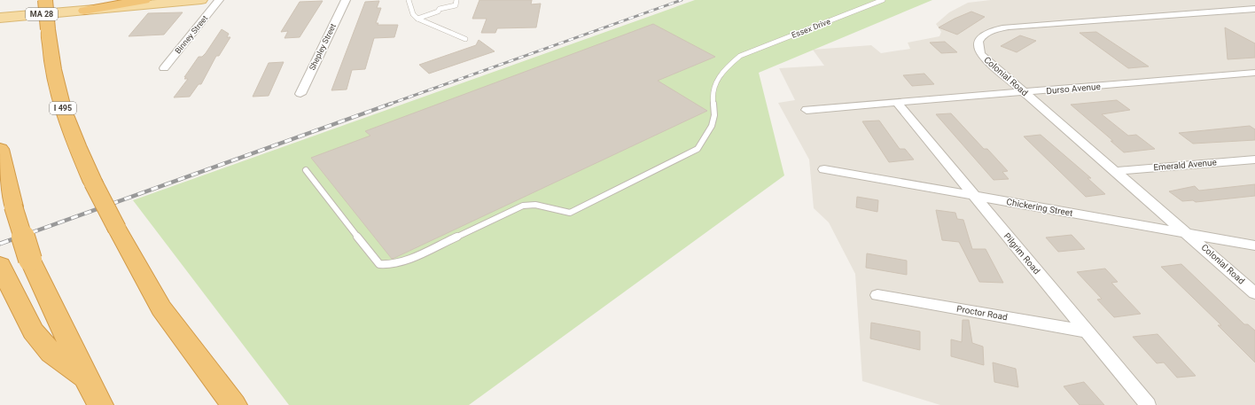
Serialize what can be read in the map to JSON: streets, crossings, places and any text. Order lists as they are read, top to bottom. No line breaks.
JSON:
{"streets":{"highway":["I 495"],"main road":["MA 28"],"street":["Binney Street","Shepley Street","Colonial Road","Durso Avenue","Emerald Avenue","Chickering Street","Pilgrim Road","Proctor Road"],"lane":["Essex Drive"]},"crossings":[["Colonial Road","Durso Avenue"],["Colonial Road","Emerald Avenue"],["Colonial Road","Chickering Street"],["Durso Avenue","Pilgrim Road"],["Chickering Street","Pilgrim Road"],["Pilgrim Road","Proctor Road"]]}
